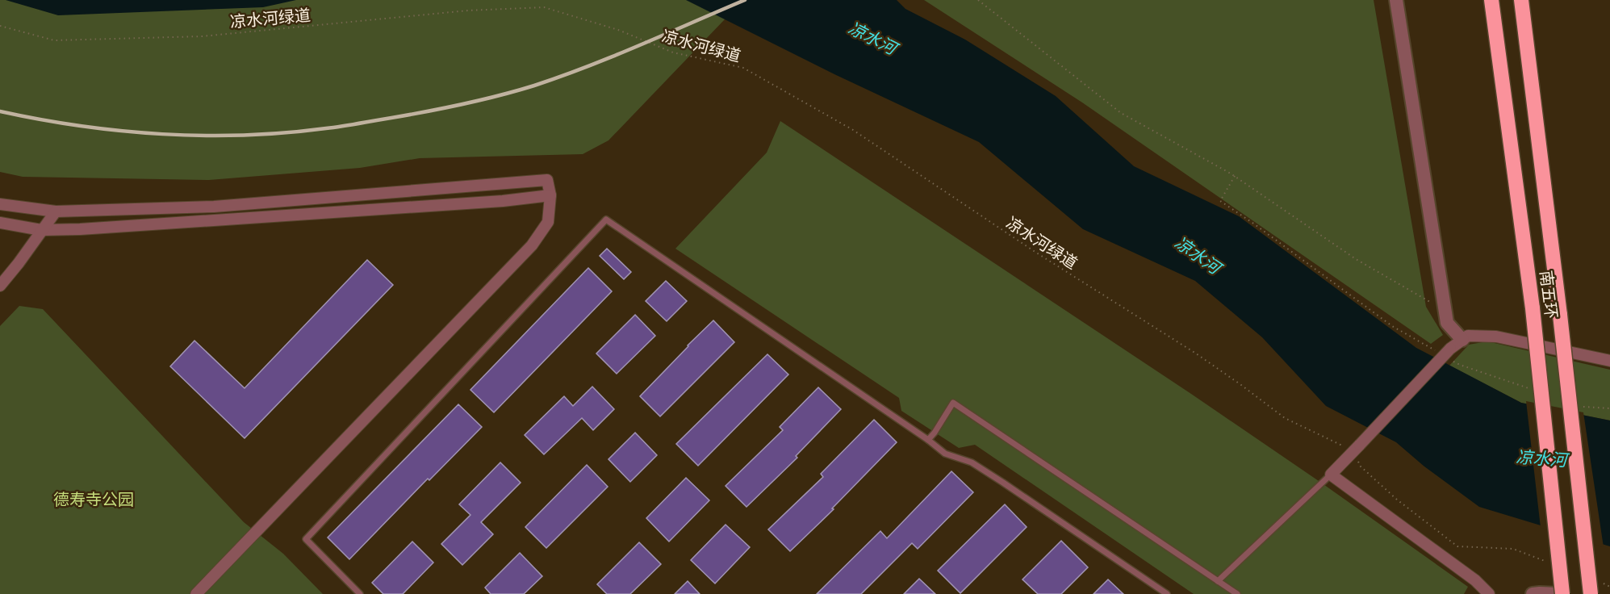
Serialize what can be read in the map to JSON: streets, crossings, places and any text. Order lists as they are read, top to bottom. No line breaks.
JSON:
{"streets":{"highway":["南五环"],"path":["凉水河绿道"]},"water":["凉水河"],"parks":["德寿寺公园"]}
